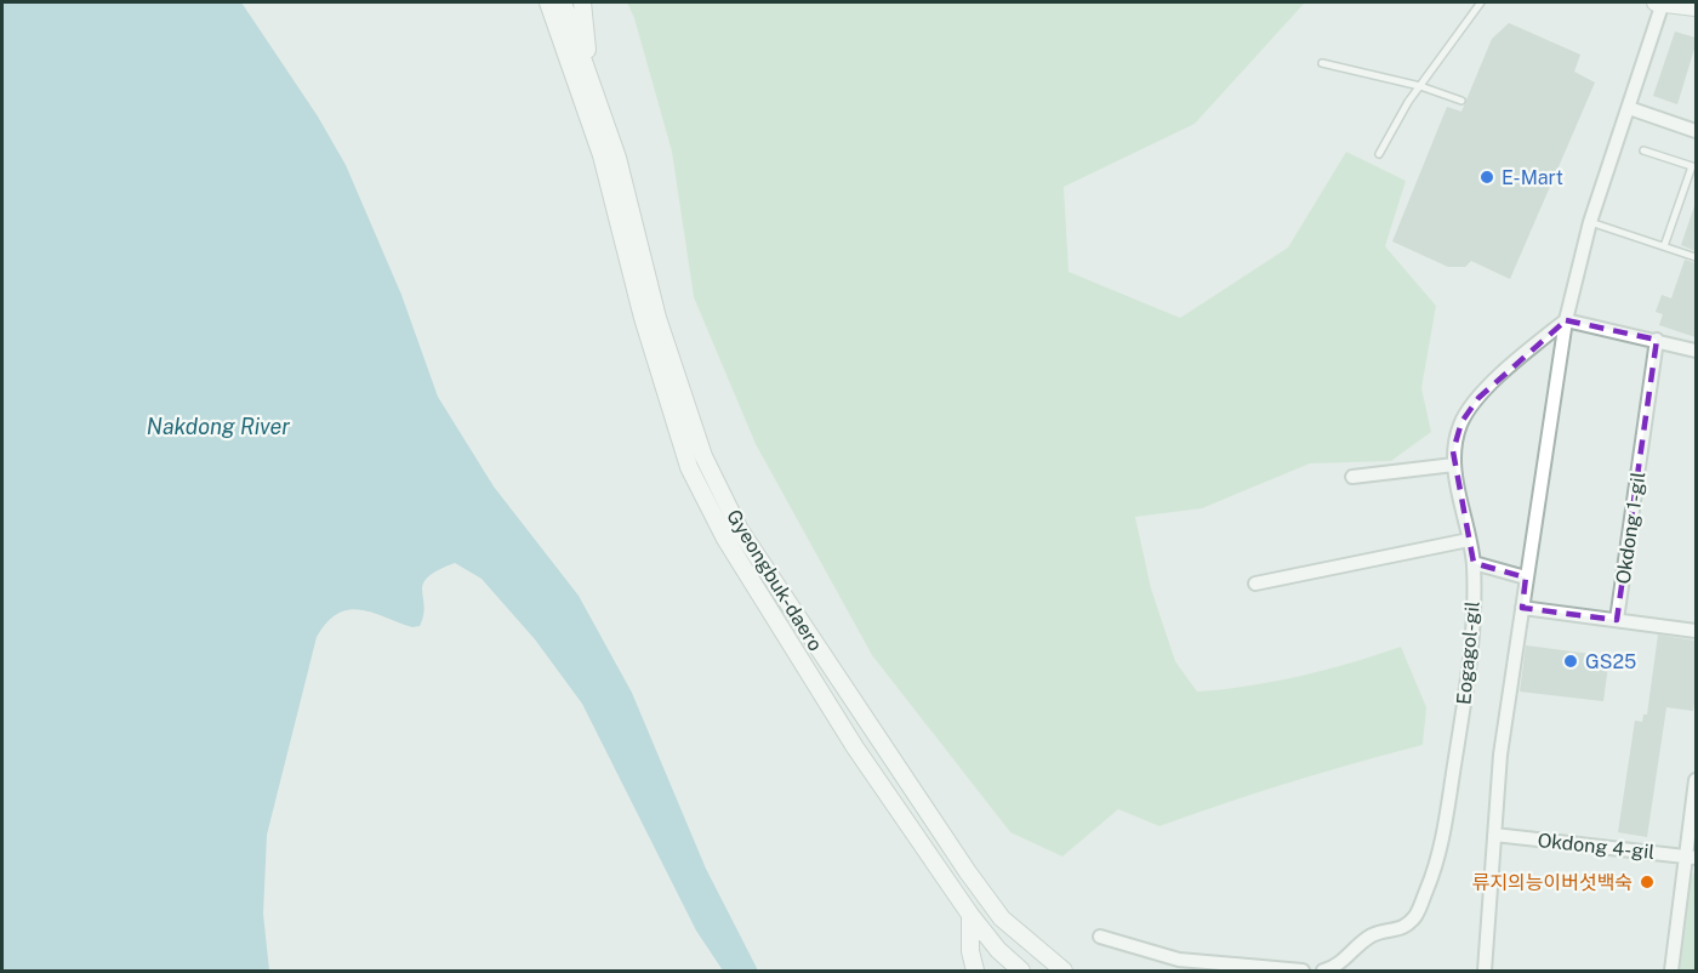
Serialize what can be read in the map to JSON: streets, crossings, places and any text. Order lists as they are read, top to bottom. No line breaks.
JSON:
{"streets":{"street":["Okdong 1-gil","Gyeongbuk-daero","Eogagol-gil","Okdong 4-gil"]},"water":["Nakdong River"],"places":["E-Mart","GS25","류지의능이버섯백숙"]}
